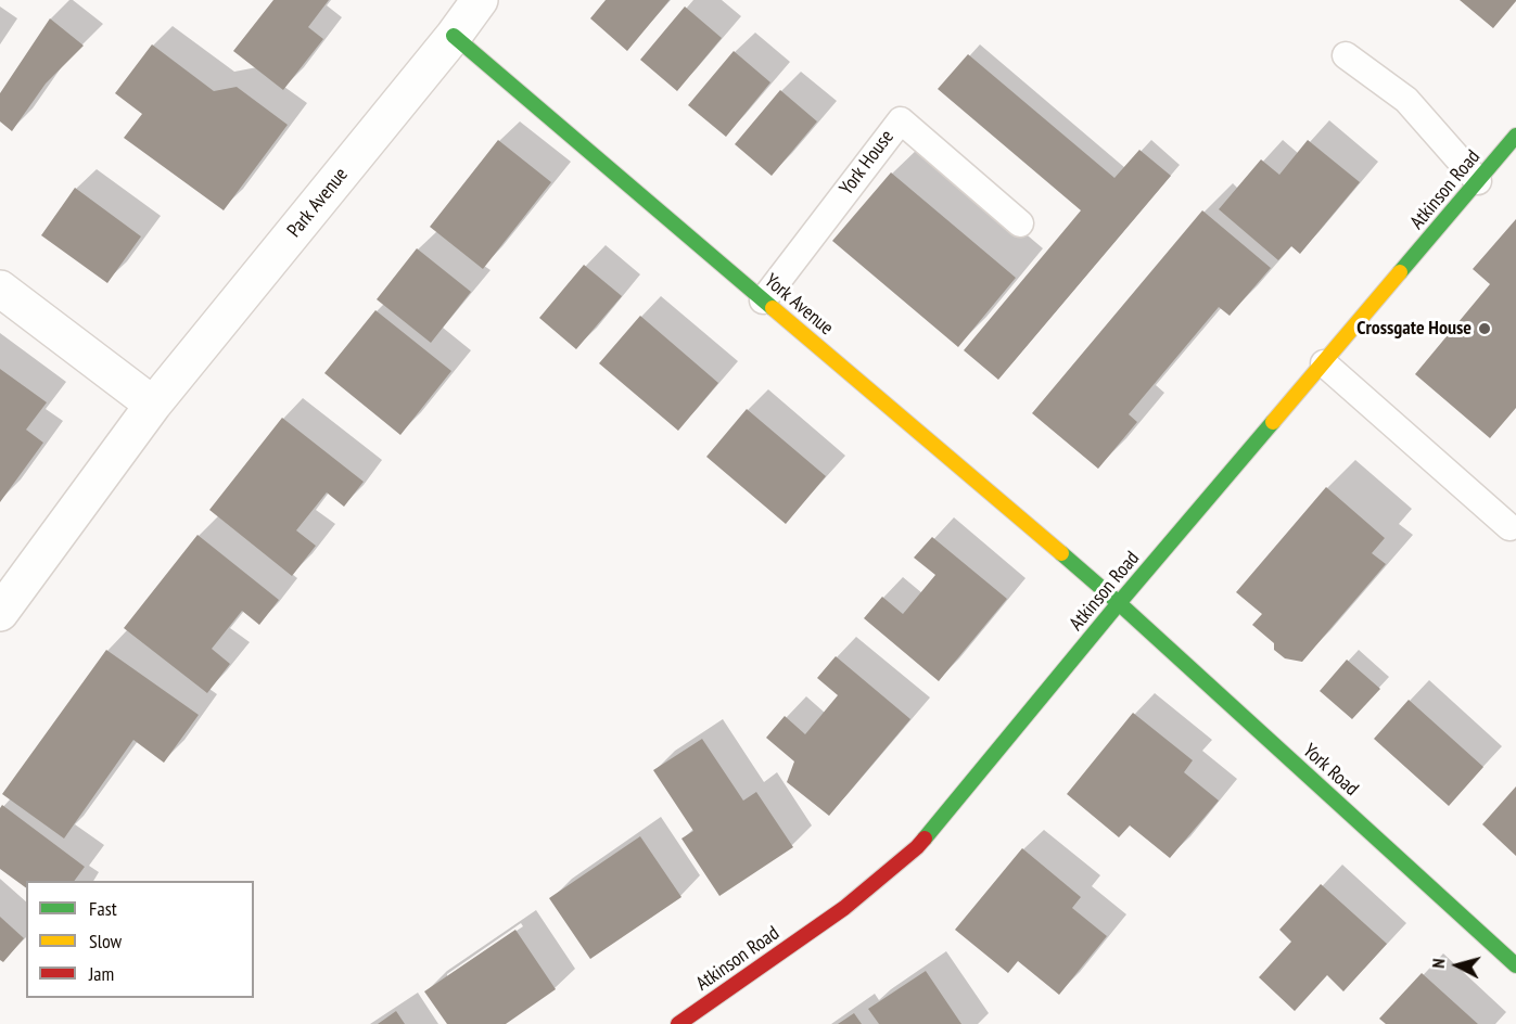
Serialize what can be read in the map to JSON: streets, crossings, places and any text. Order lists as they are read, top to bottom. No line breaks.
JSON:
{"streets":{"street":["Atkinson Road","Park Avenue","York Avenue","York Road"],"lane":["York House"]},"crossings":[["York House","York Avenue"],["Atkinson Road","York Avenue"],["Atkinson Road","York Road"],["Park Avenue","York Avenue"],["York Avenue","York Road"]],"places":["Crossgate House"],"legend":["Fast","Slow","Jam"],"north":"left"}
